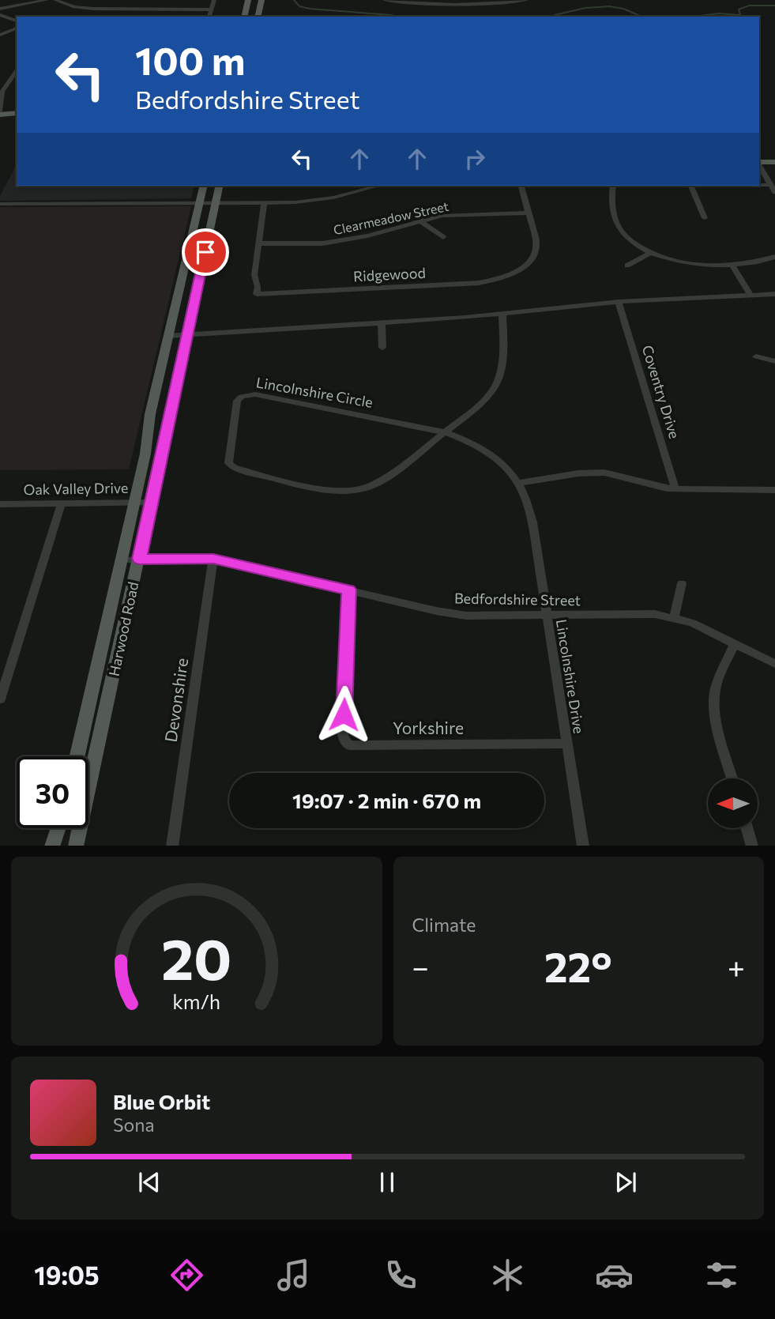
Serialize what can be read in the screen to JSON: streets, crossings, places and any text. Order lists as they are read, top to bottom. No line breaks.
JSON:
{"streets":{"main road":["Harwood Road"],"street":["Clearmeadow Street","Ridgewood","Coventry Drive","Lincolnshire Circle","Oak Valley Drive","Bedfordshire Street","Lincolnshire Drive","Devonshire","Yorkshire"]},"crossings":[["Clearmeadow Street","Ridgewood"],["Lincolnshire Circle","Lincolnshire Drive"],["Oak Valley Drive","Harwood Road"],["Bedfordshire Street","Harwood Road"],["Bedfordshire Street","Lincolnshire Drive"],["Bedfordshire Street","Devonshire"],["Bedfordshire Street","Yorkshire"],["Lincolnshire Drive","Yorkshire"]],"north":"left","page":{"turn":["100 m","Bedfordshire Street"],"limit":"30","trip":"19:07 · 2 min · 670 m","tile":"Climate","heat":["−","22°","+"],"song":["Blue Orbit","Sona"],"tabs":"19:05","gauge":["20","km/h"]}}
